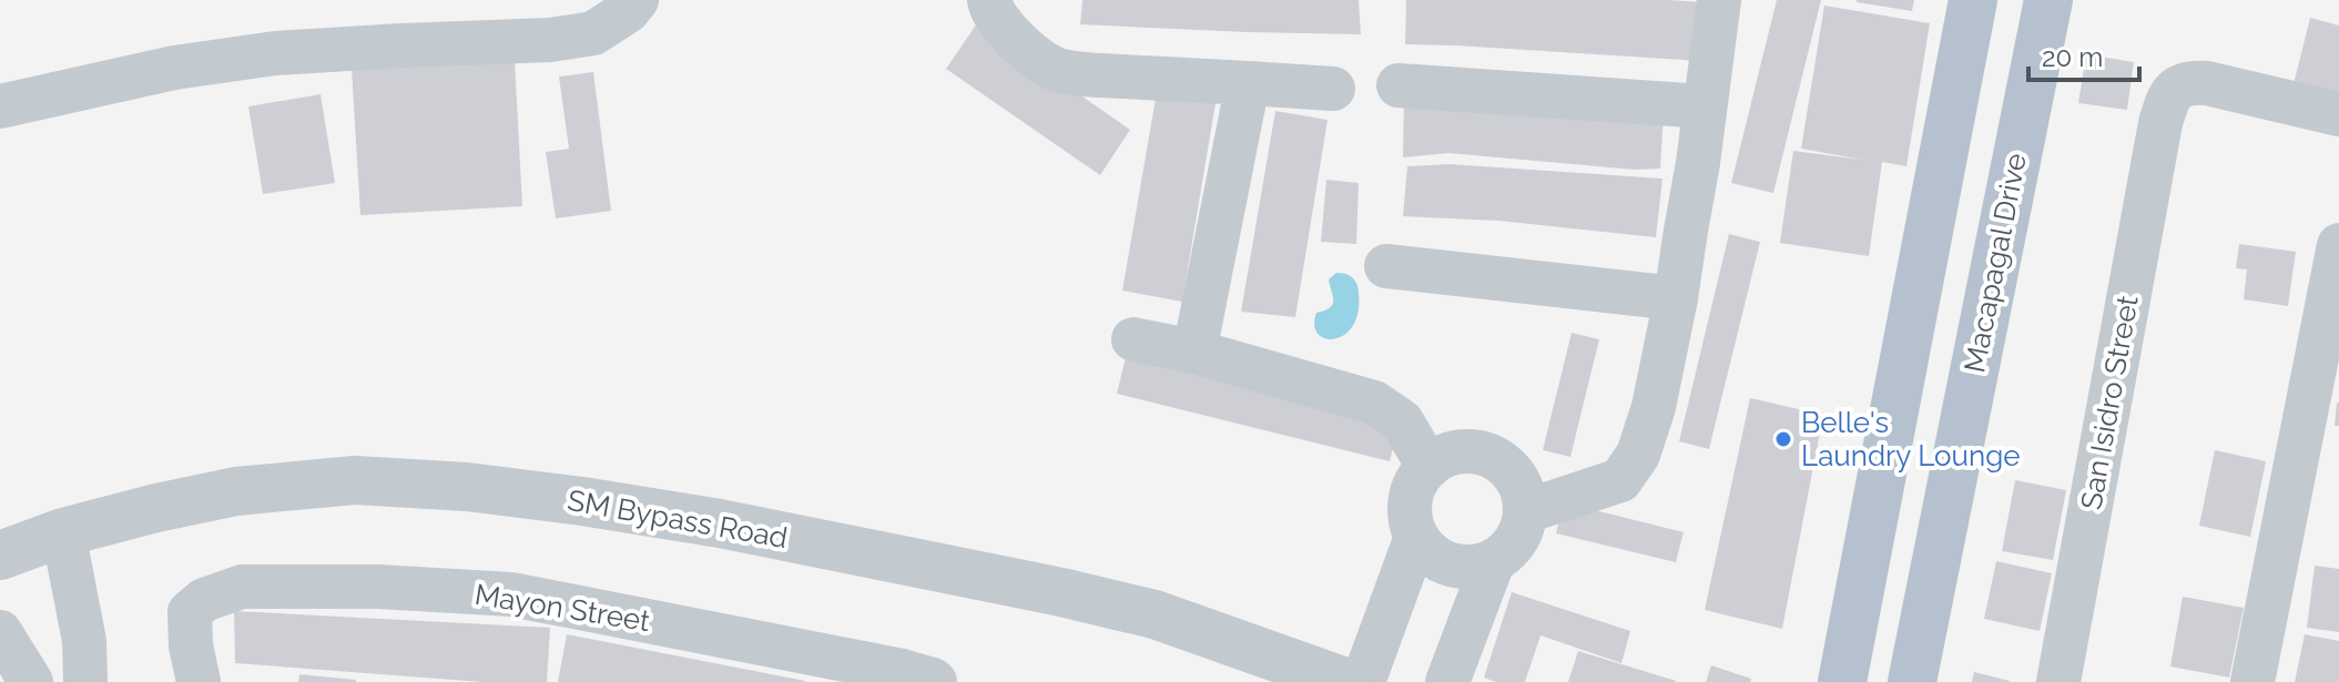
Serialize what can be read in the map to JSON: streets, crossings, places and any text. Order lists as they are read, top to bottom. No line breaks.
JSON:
{"streets":{"main road":["Macapagal Drive"],"street":["San Isidro Street","SM Bypass Road","Mayon Street"]},"places":["Belle's Laundry Lounge"],"scale_bar":"20 m"}
